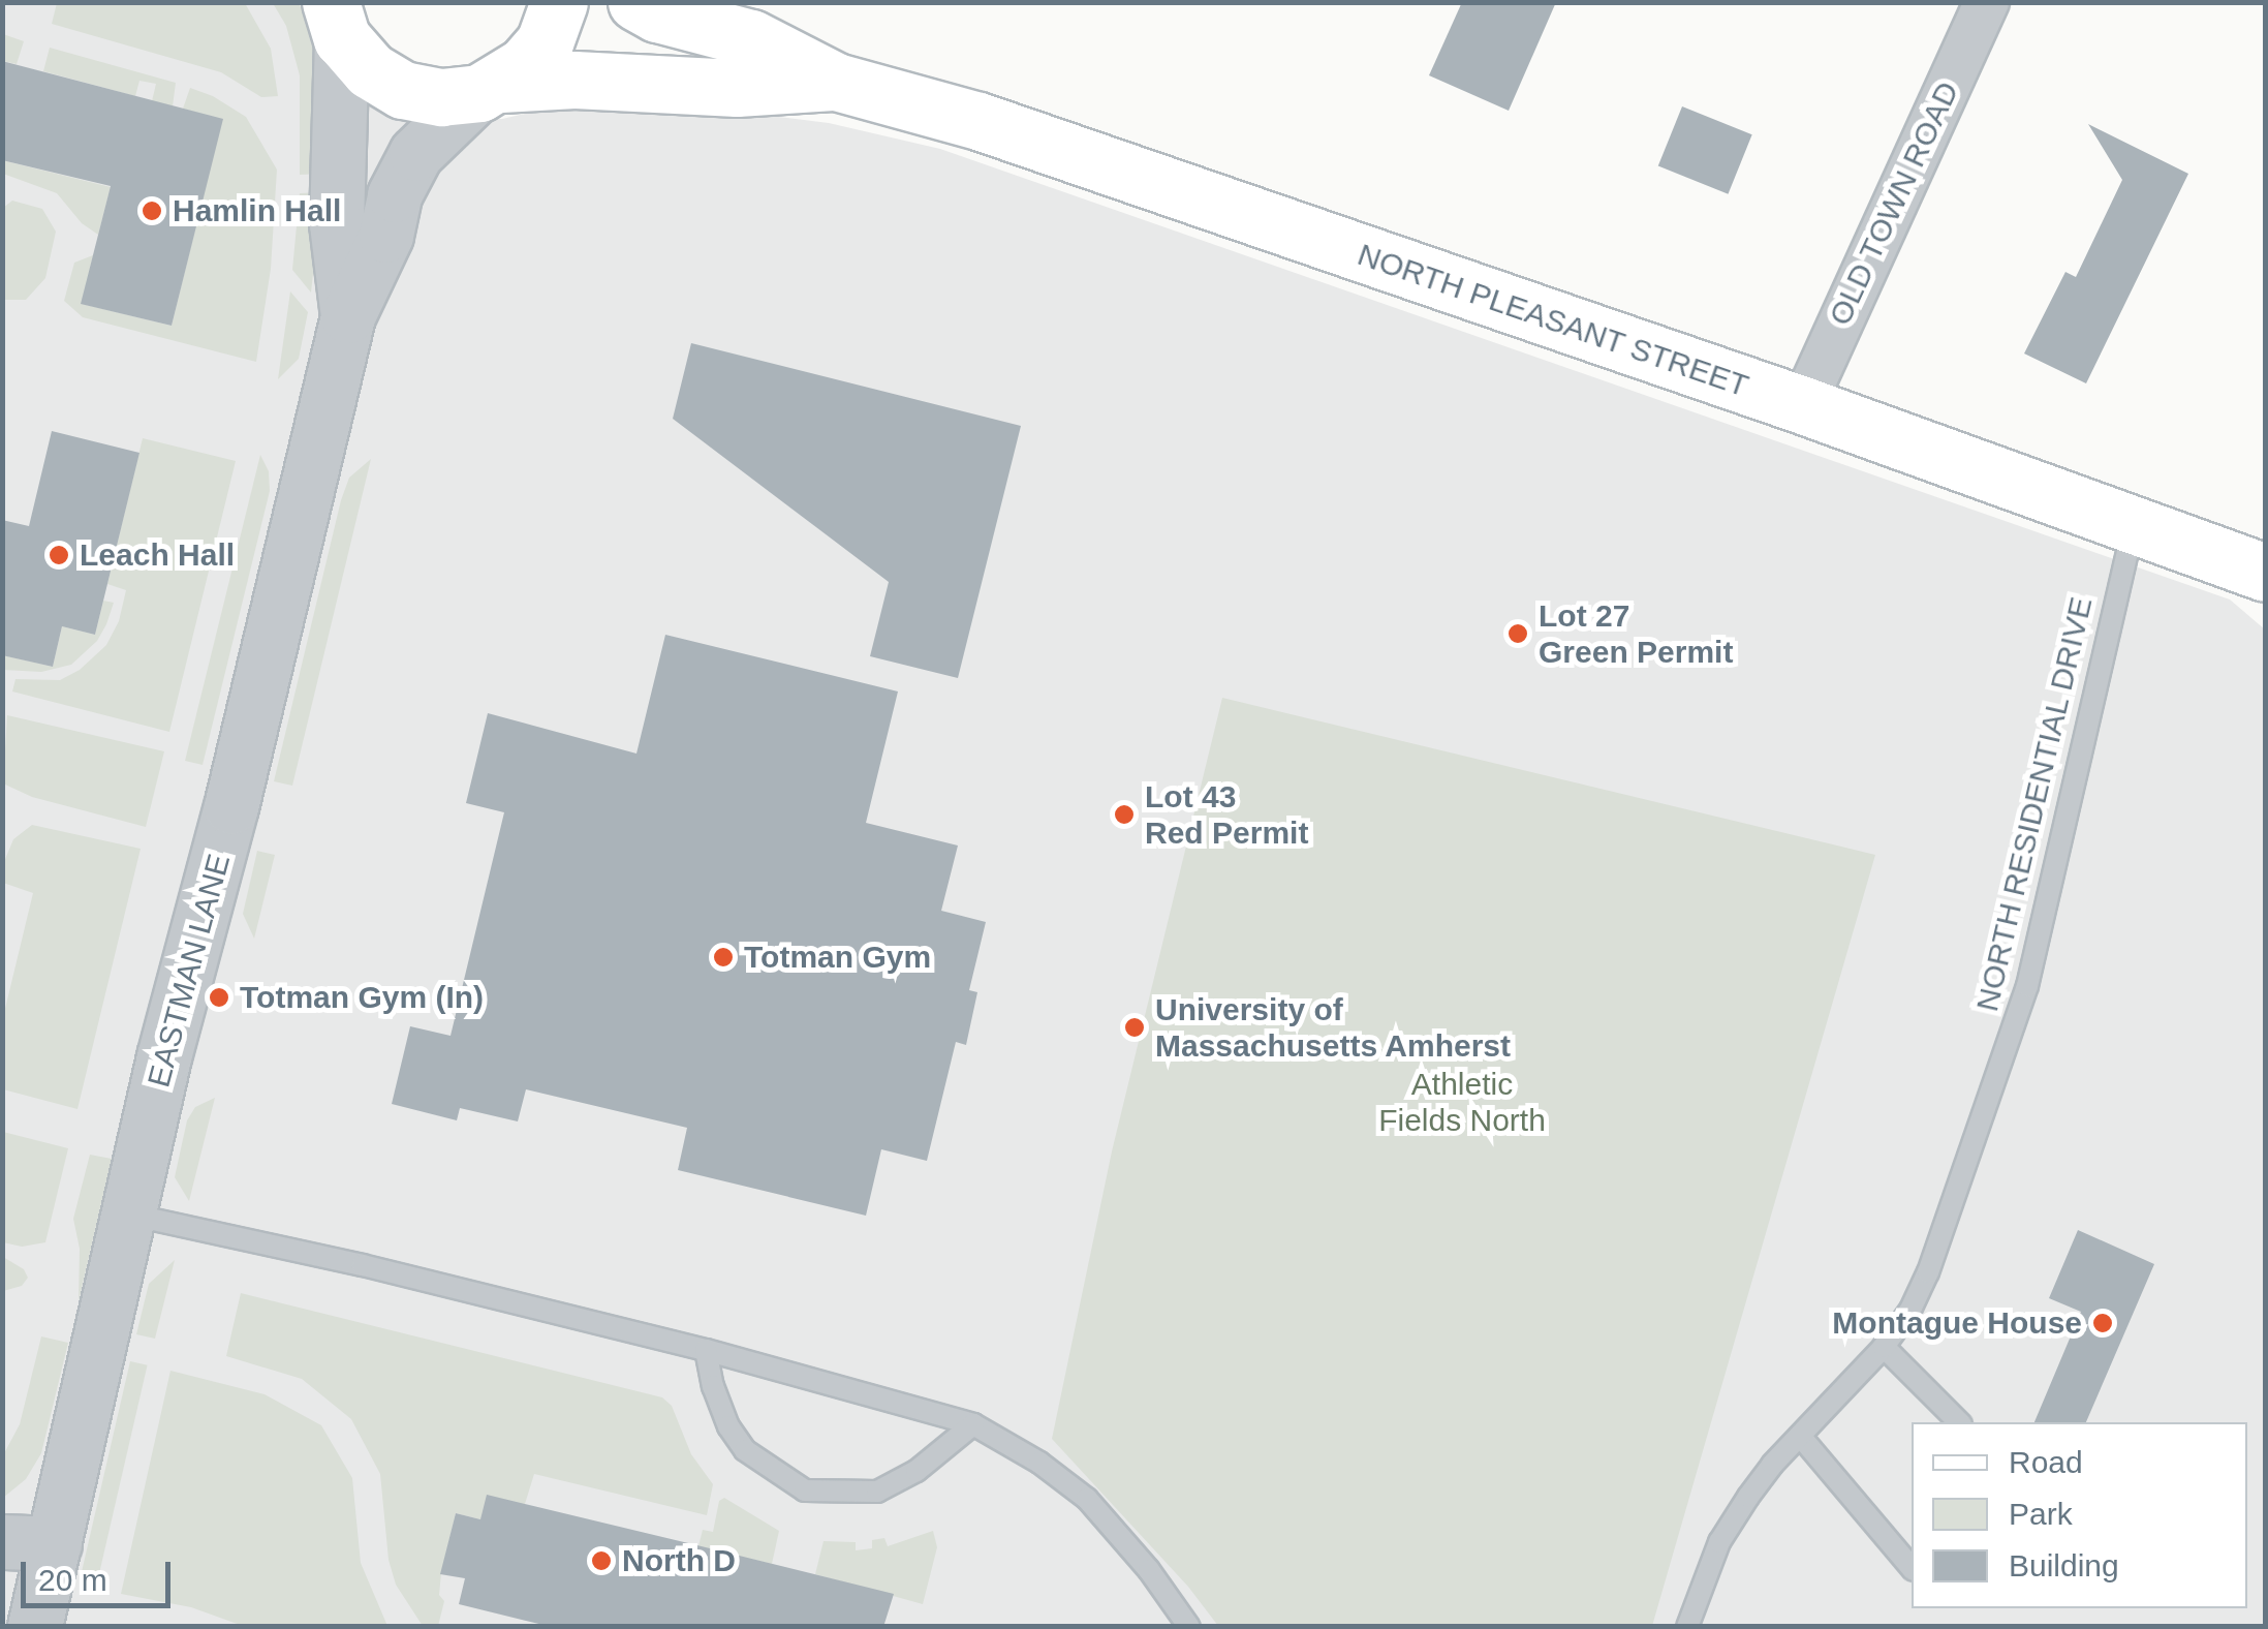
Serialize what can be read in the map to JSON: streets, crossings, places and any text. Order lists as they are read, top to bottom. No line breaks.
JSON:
{"streets":{"main road":["NORTH PLEASANT STREET"],"street":["OLD TOWN ROAD","EASTMAN LANE"],"lane":["NORTH RESIDENTIAL DRIVE"]},"crossings":[["OLD TOWN ROAD","NORTH PLEASANT STREET"],["NORTH PLEASANT STREET","NORTH RESIDENTIAL DRIVE"],["NORTH PLEASANT STREET","EASTMAN LANE"]],"parks":["Athletic Fields North"],"places":["Hamlin Hall","Leach Hall","Lot 27 Green Permit","Lot 43 Red Permit","Totman Gym","Totman Gym (In)","University of Massachusetts Amherst","Montague House","North D"],"legend":["Road","Park","Building"],"scale_bar":"20 m"}
